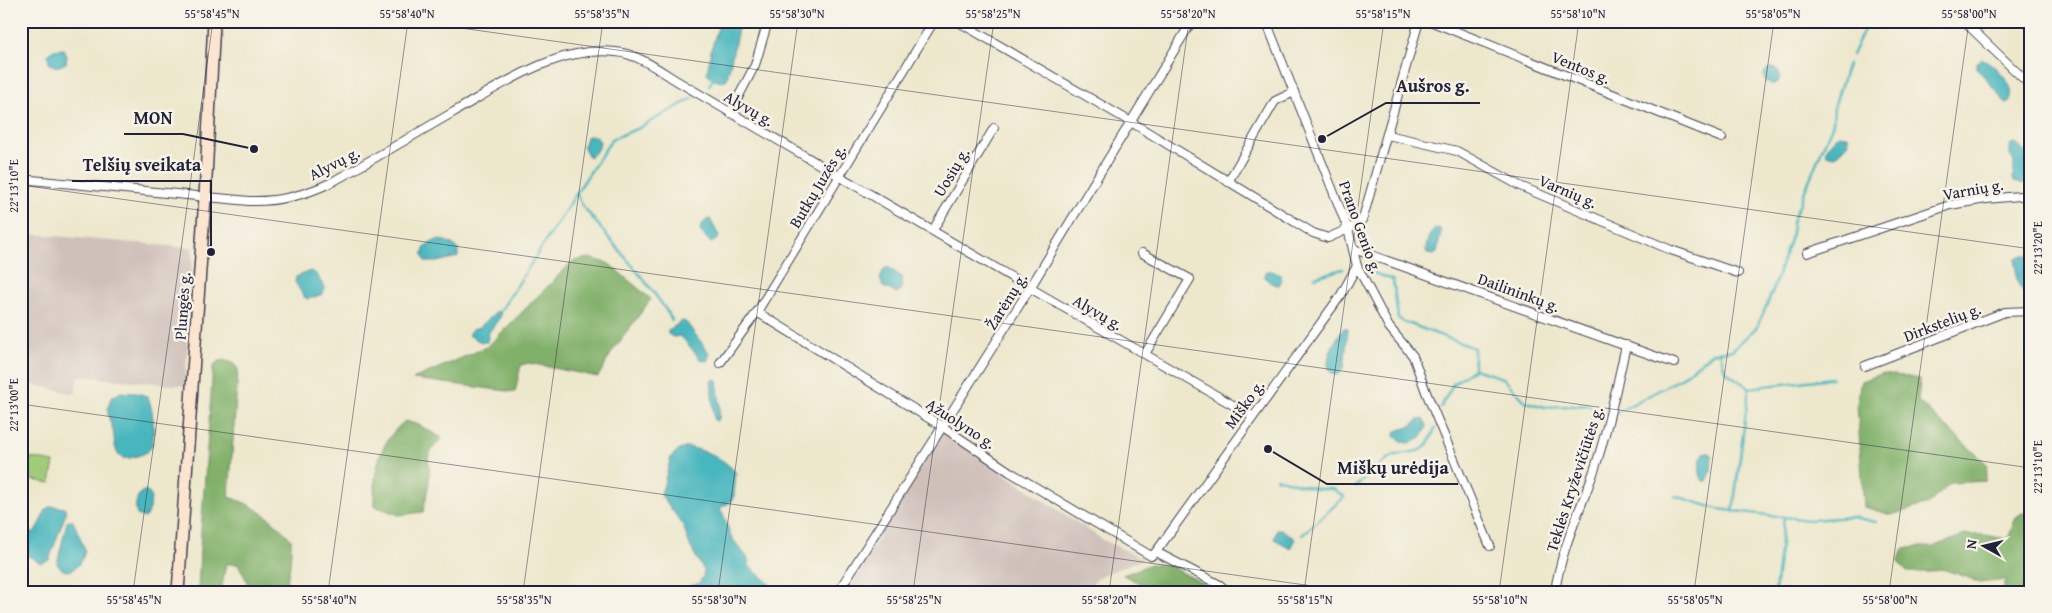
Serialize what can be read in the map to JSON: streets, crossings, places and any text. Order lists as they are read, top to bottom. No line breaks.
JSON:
{"streets":{"main road":["Plungės g."],"street":["Ventos g.","Alyvų g.","Uosių g.","Butkų Juzės g.","Varnių g.","Prano Genio g.","Dailininkų g.","Žarėnų g.","Dirkstelių g.","Miško g.","Ąžuolyno g.","Teklės Kryževičiūtės g."]},"crossings":[["Alyvų g.","Uosių g."],["Alyvų g.","Butkų Juzės g."],["Alyvų g.","Žarėnų g."],["Alyvų g.","Plungės g."],["Alyvų g.","Miško g."],["Butkų Juzės g.","Ąžuolyno g."],["Prano Genio g.","Dailininkų g."],["Prano Genio g.","Miško g."],["Dailininkų g.","Teklės Kryževičiūtės g."],["Žarėnų g.","Ąžuolyno g."],["Miško g.","Ąžuolyno g."]],"places":["Aušros g.","MON","Telšių sveikata","Miškų urėdija"],"north":"left","coordinates":["55°58'45\"N","55°58'40\"N","55°58'35\"N","55°58'30\"N","55°58'25\"N","55°58'20\"N","55°58'15\"N","55°58'10\"N","55°58'05\"N","55°58'00\"N","22°13'10\"E","22°13'20\"E","22°13'00\"E"]}
